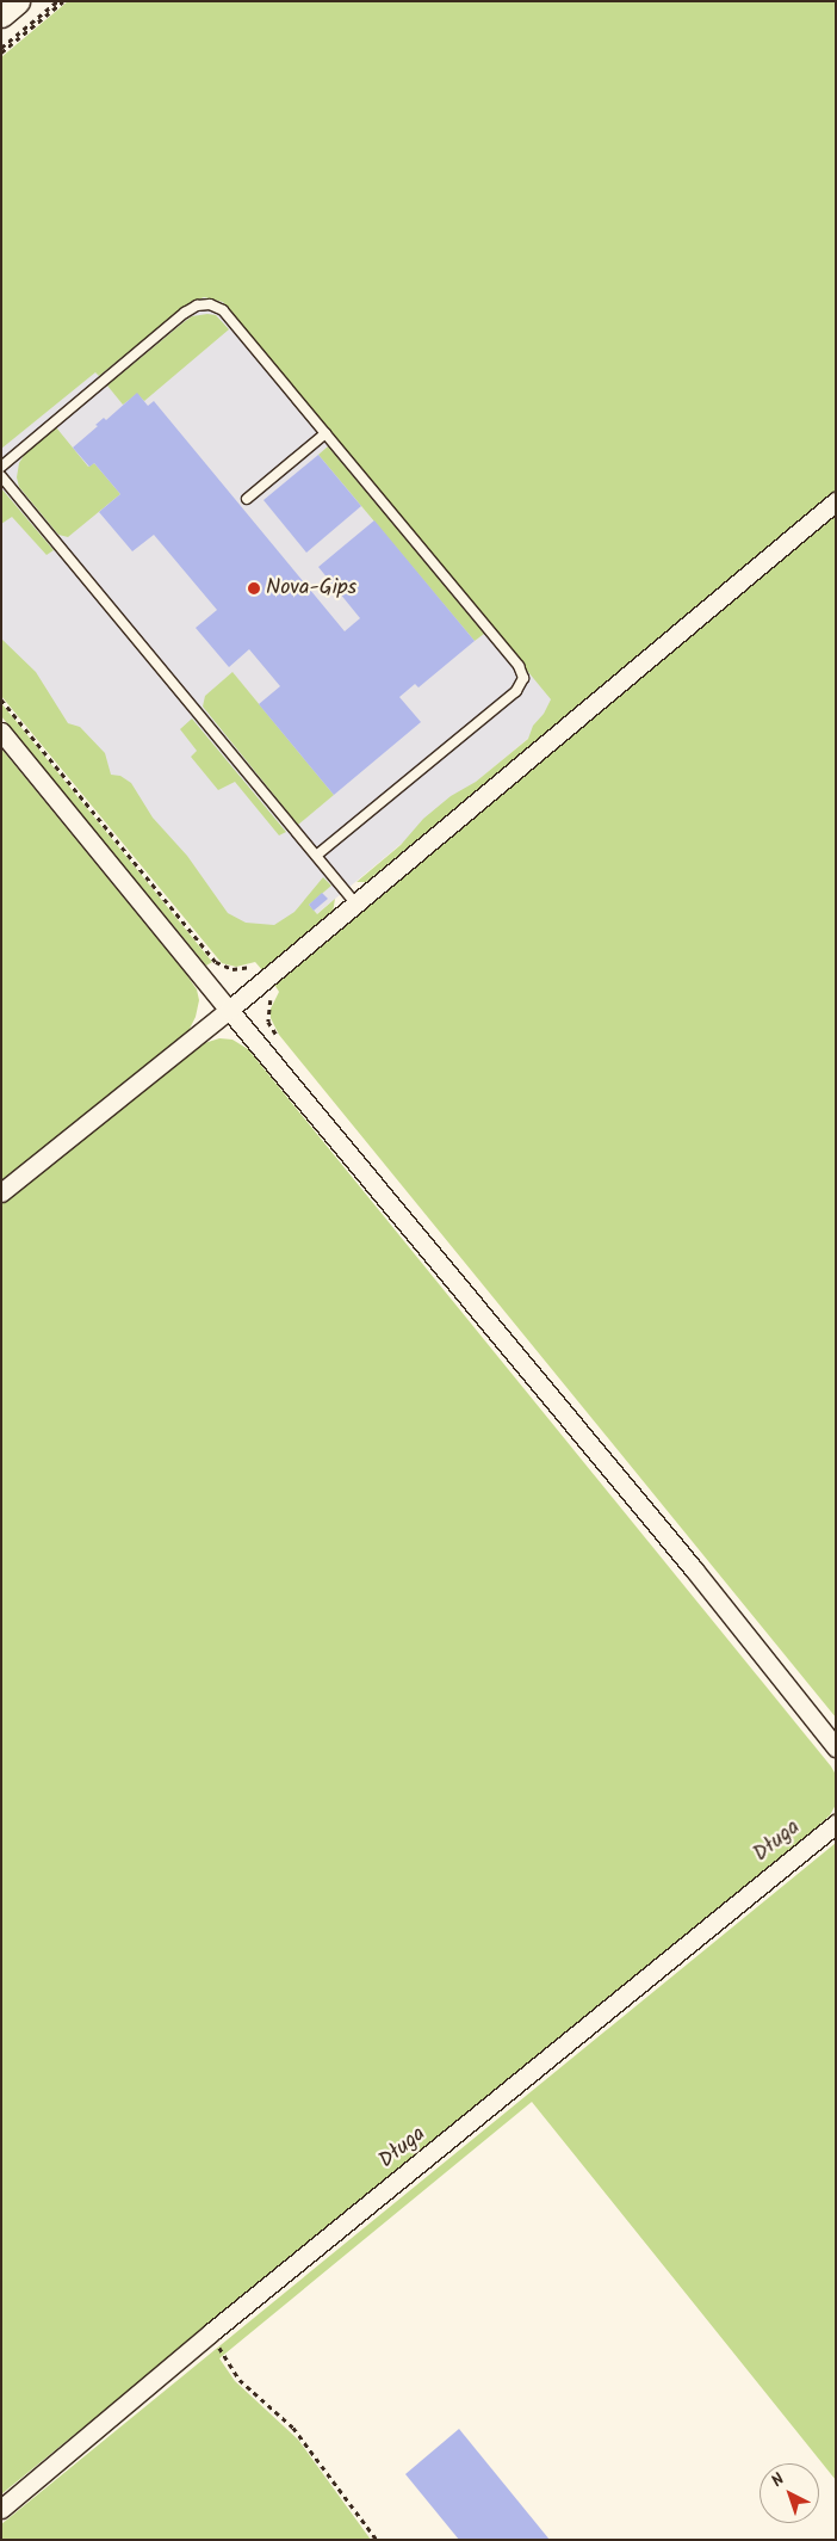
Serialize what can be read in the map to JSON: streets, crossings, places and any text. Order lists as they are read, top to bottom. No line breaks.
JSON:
{"streets":{"street":["Długa"]},"places":["Nova-Gips"],"north":"top left"}
